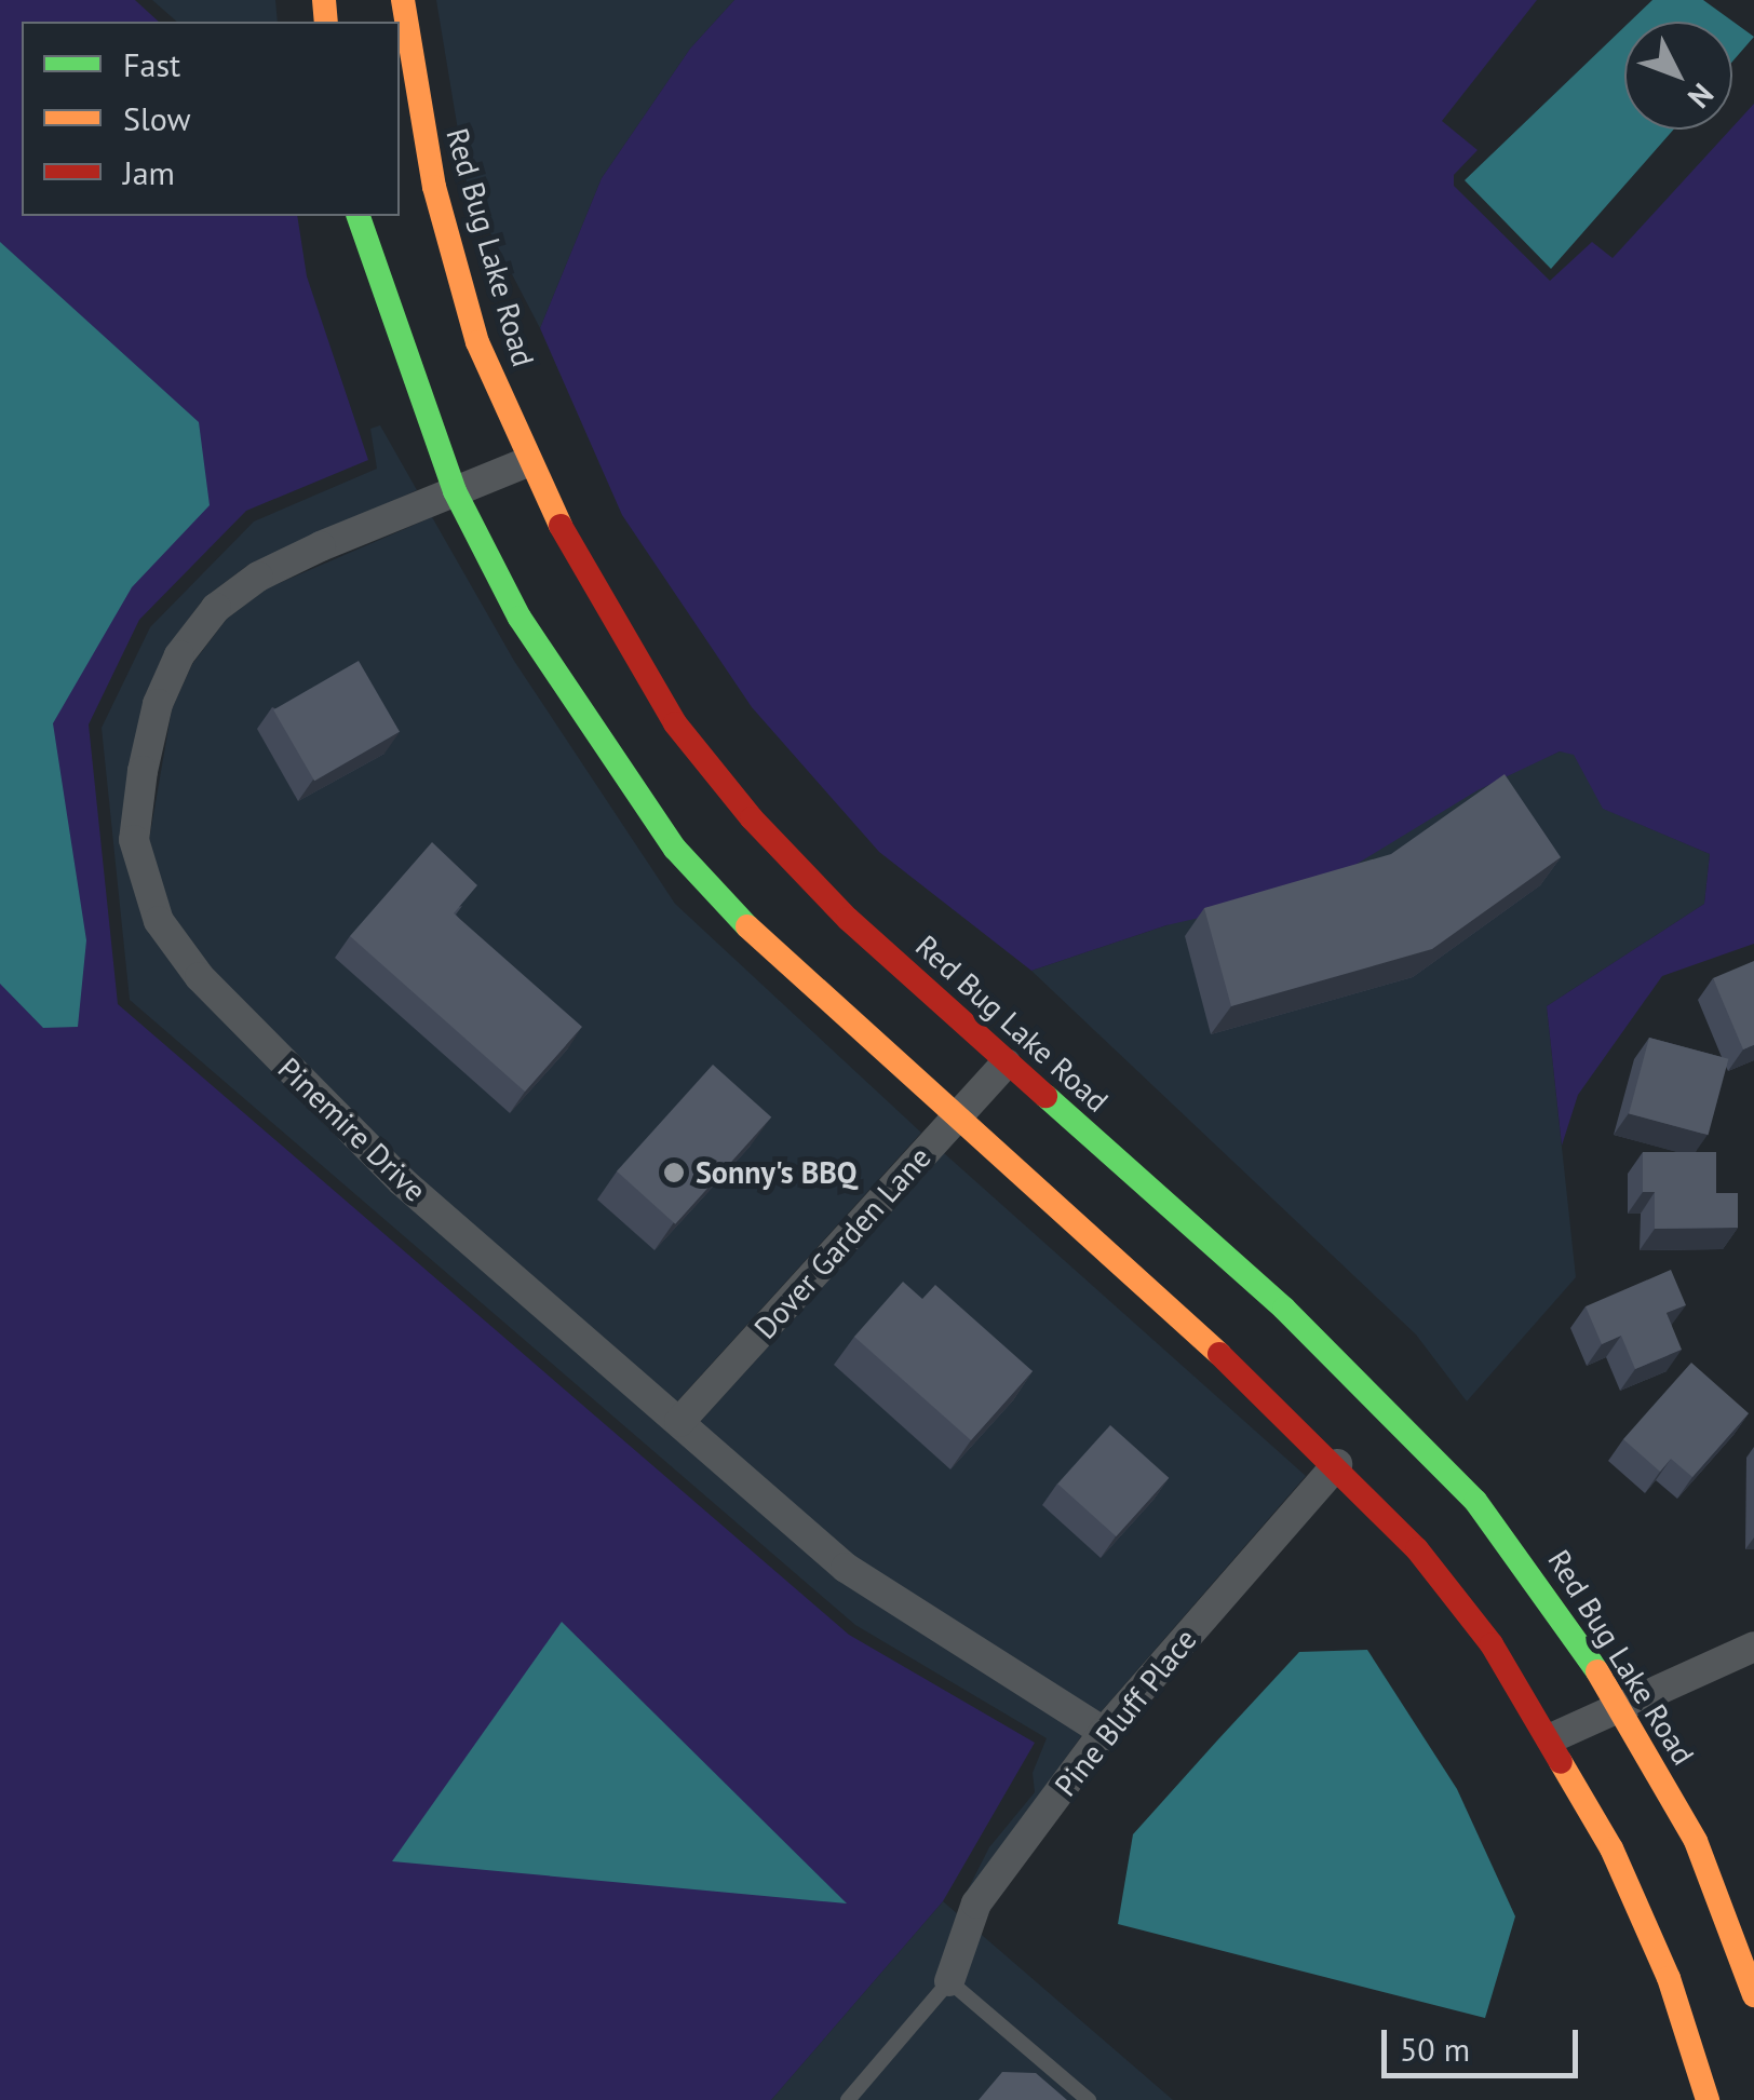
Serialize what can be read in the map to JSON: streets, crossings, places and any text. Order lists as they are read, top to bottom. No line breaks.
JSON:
{"streets":{"main road":["Red Bug Lake Road"],"street":["Pinemire Drive","Dover Garden Lane","Pine Bluff Place"]},"crossings":[["Red Bug Lake Road","Pinemire Drive"],["Red Bug Lake Road","Dover Garden Lane"],["Pinemire Drive","Dover Garden Lane"],["Pinemire Drive","Pine Bluff Place"]],"places":["Sonny's BBQ"],"legend":["Fast","Slow","Jam"],"scale_bar":"50 m","north":"bottom right"}
